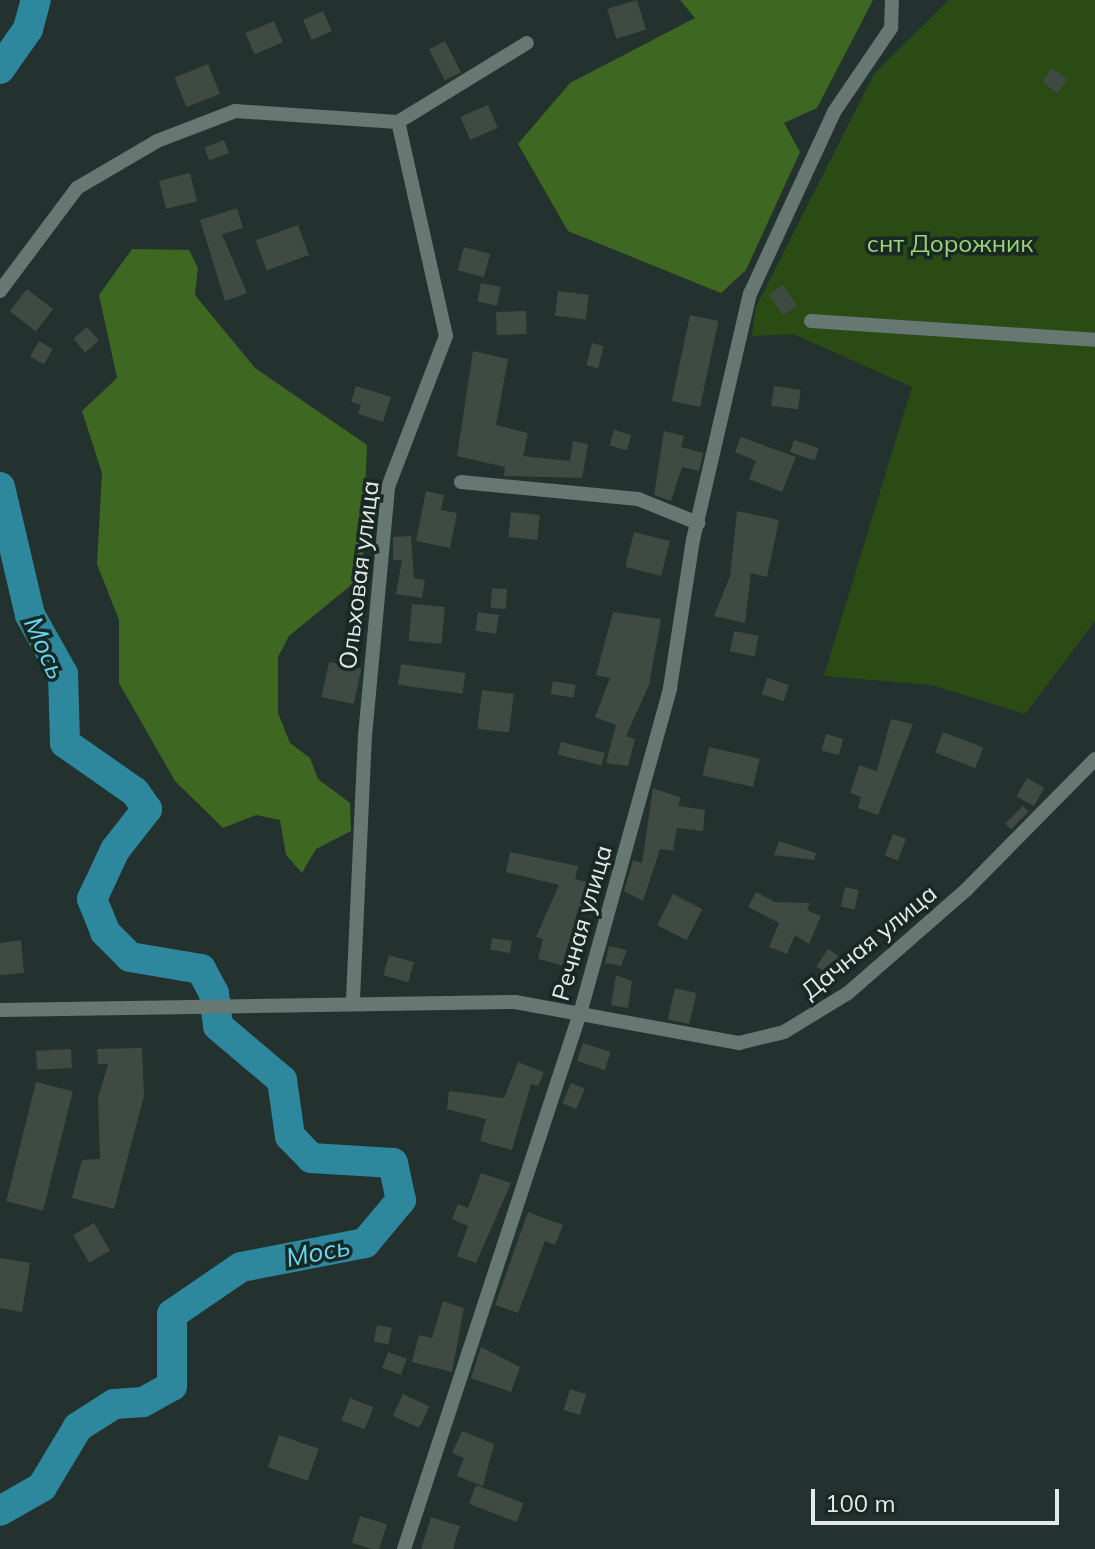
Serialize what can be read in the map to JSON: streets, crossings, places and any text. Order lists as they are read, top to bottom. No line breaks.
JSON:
{"streets":{"street":["Ольховая улица","Речная улица","Дачная улица"]},"crossings":[["Ольховая улица","Дачная улица"],["Речная улица","Дачная улица"]],"water":["Мось"],"parks":["снт Дорожник"],"scale_bar":"100 m"}
